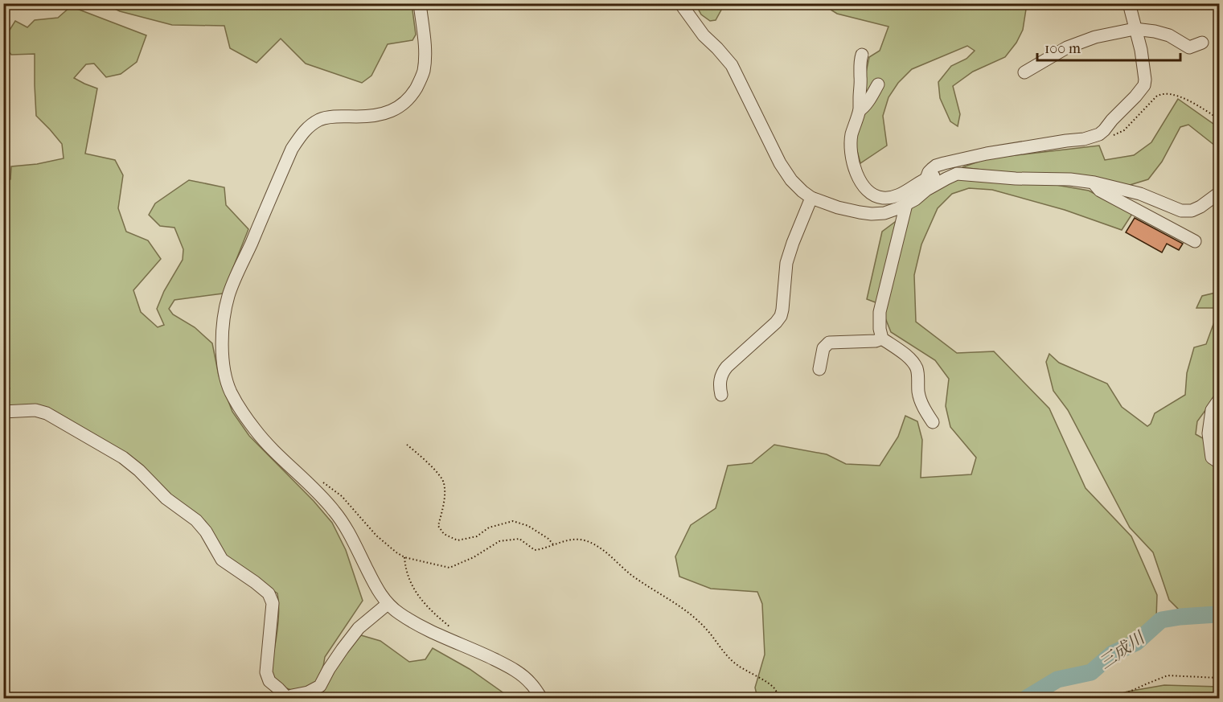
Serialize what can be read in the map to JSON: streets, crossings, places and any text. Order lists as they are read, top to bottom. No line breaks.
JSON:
{"water":["三成川"],"scale_bar":"100 m"}
